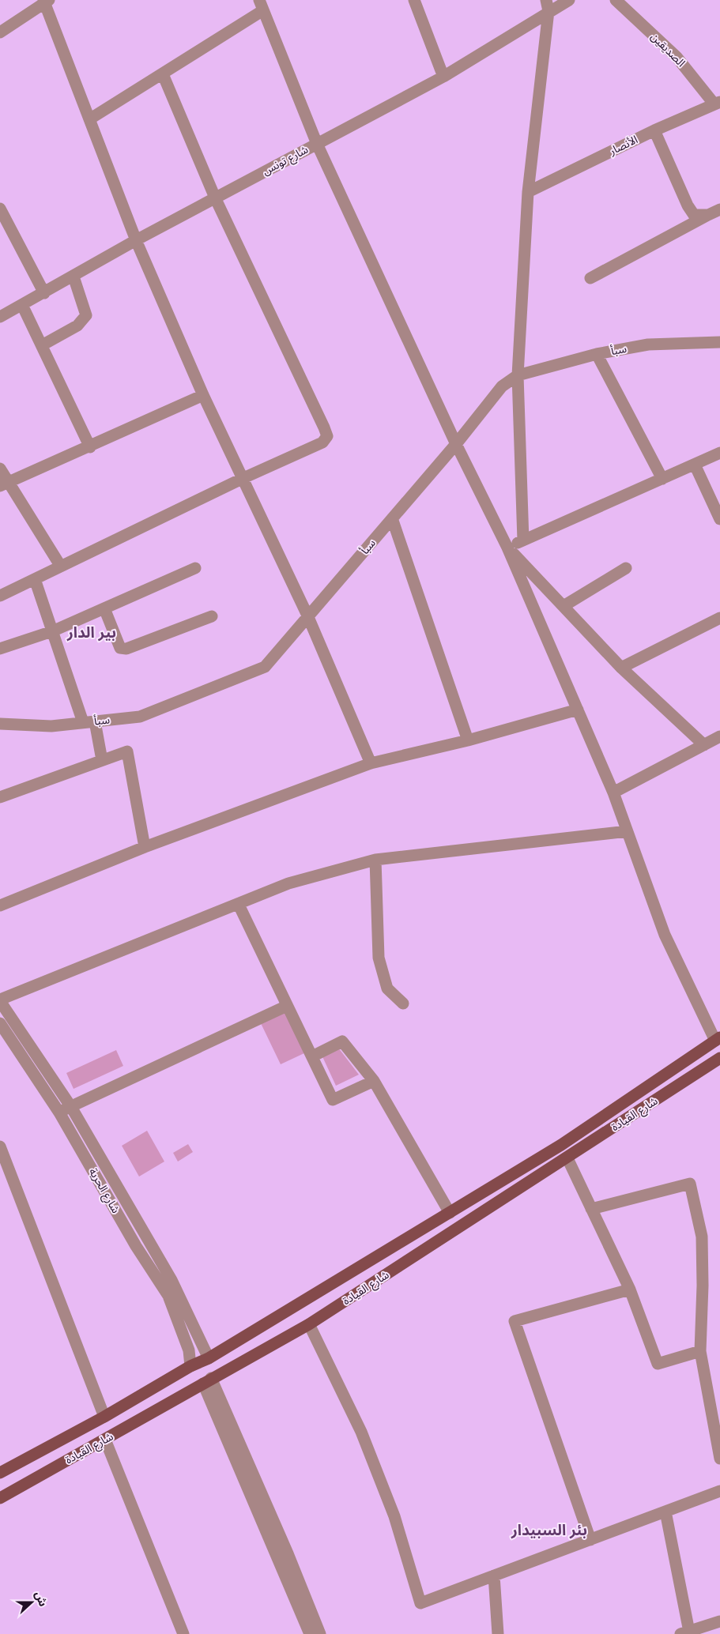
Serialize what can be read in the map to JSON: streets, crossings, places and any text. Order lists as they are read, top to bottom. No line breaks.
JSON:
{"streets":{"main road":["شارع القيادة"],"street":["الصديقين","الأنصار","شارع تونس","سبأ","شارع الحرية"]},"crossings":[["الصديقين","الأنصار"],["شارع القيادة","شارع الحرية"]],"districts":["بير الدار","بئر السبيدار"],"north":"right"}
